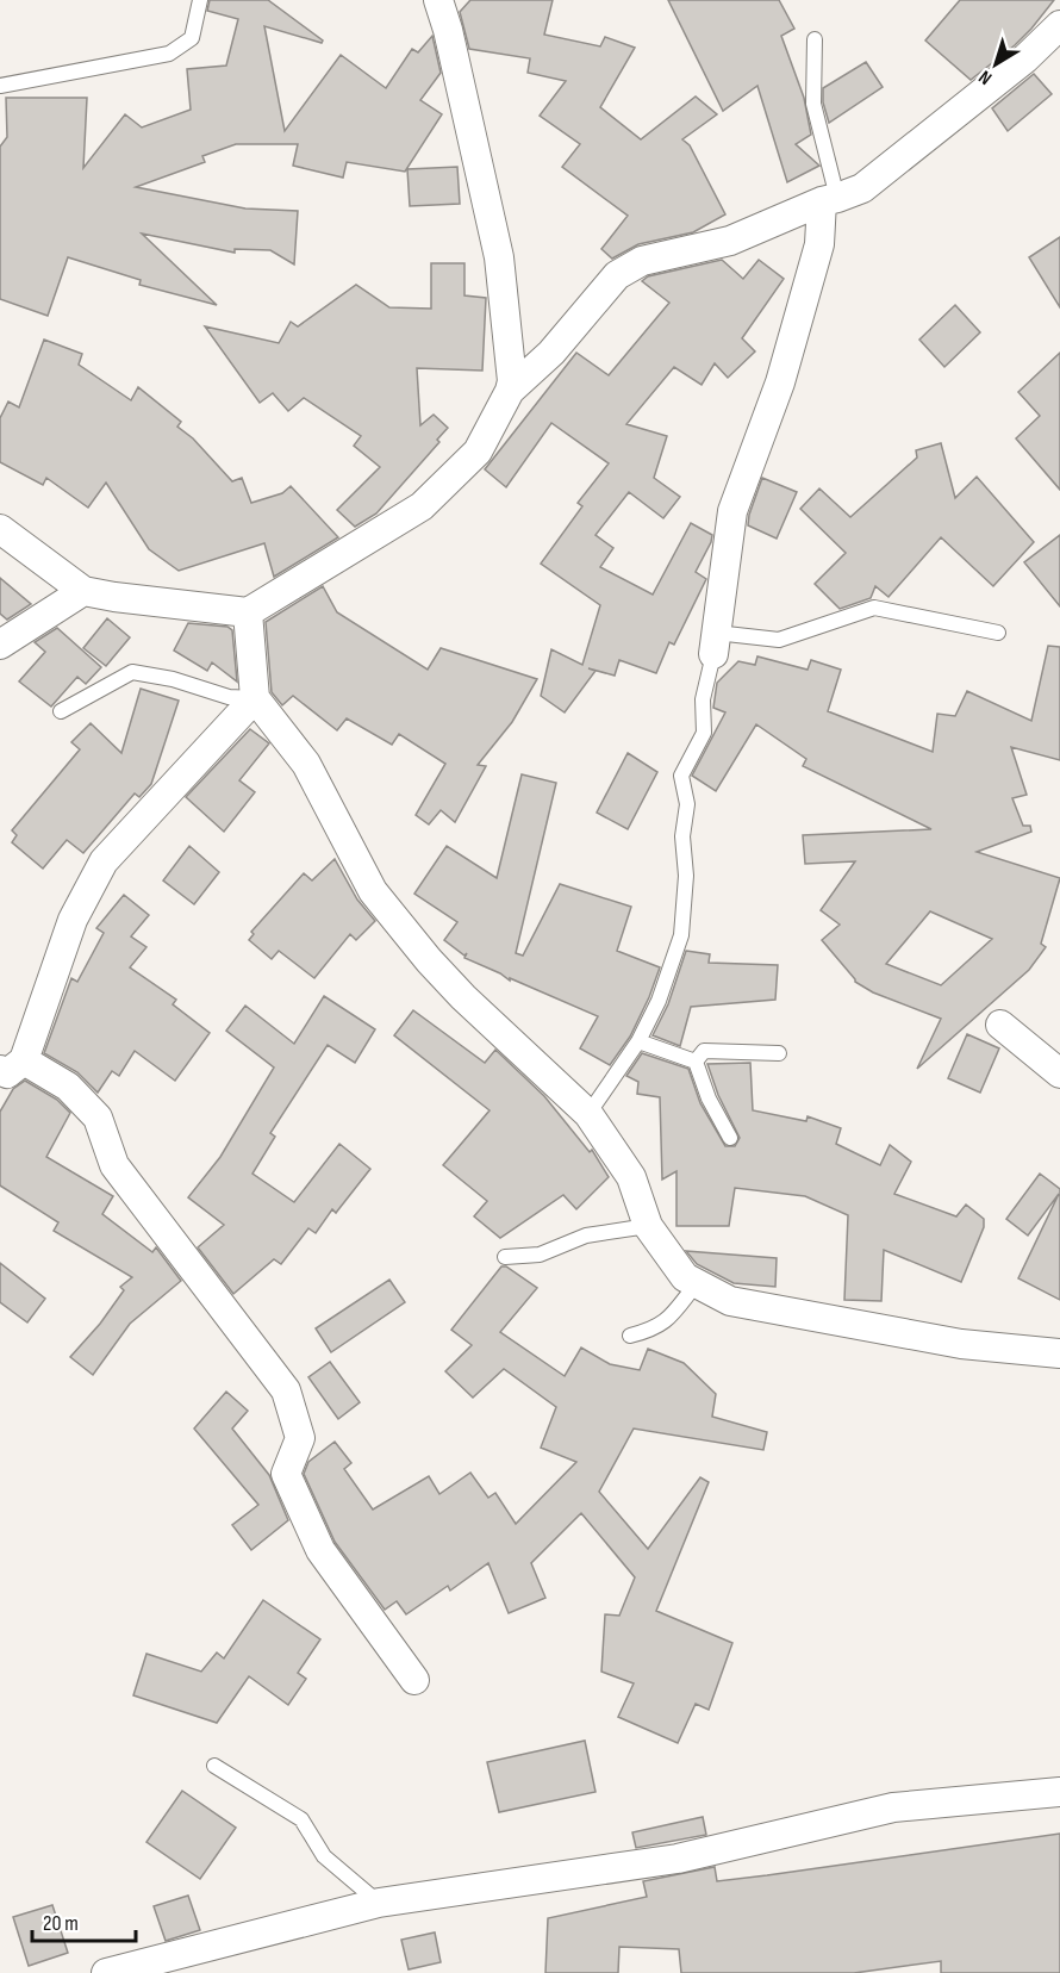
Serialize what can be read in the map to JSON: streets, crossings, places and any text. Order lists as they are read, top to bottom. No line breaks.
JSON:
{"scale_bar":"20 m","north":"bottom left"}
